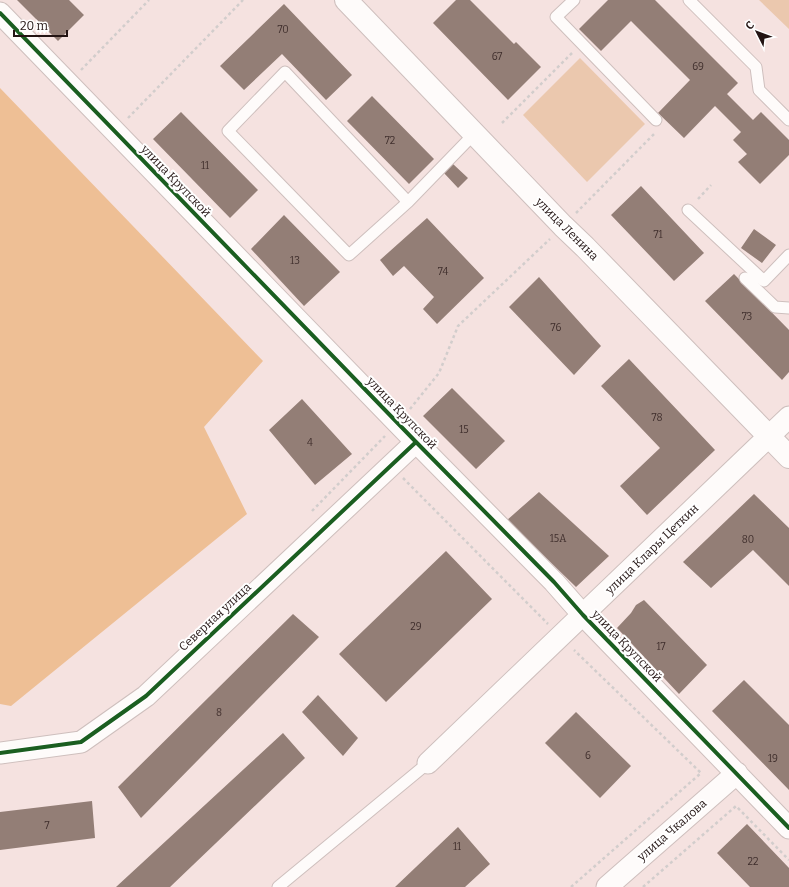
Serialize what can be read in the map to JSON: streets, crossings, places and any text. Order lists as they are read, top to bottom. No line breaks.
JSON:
{"streets":{"main road":["улица Ленина"],"street":["улица Крупской","улица Клары Цеткин","Северная улица","улица Чкалова"]},"crossings":[["улица Крупской","улица Клары Цеткин"],["улица Крупской","Северная улица"],["улица Крупской","улица Чкалова"],["улица Ленина","улица Клары Цеткин"]],"house_numbers":["70","67","69","72","11","71","13","74","73","76","78","15","4","15А","80","29","17","8","6","19","7","11","22"],"scale_bar":"20 m","north":"top left"}
